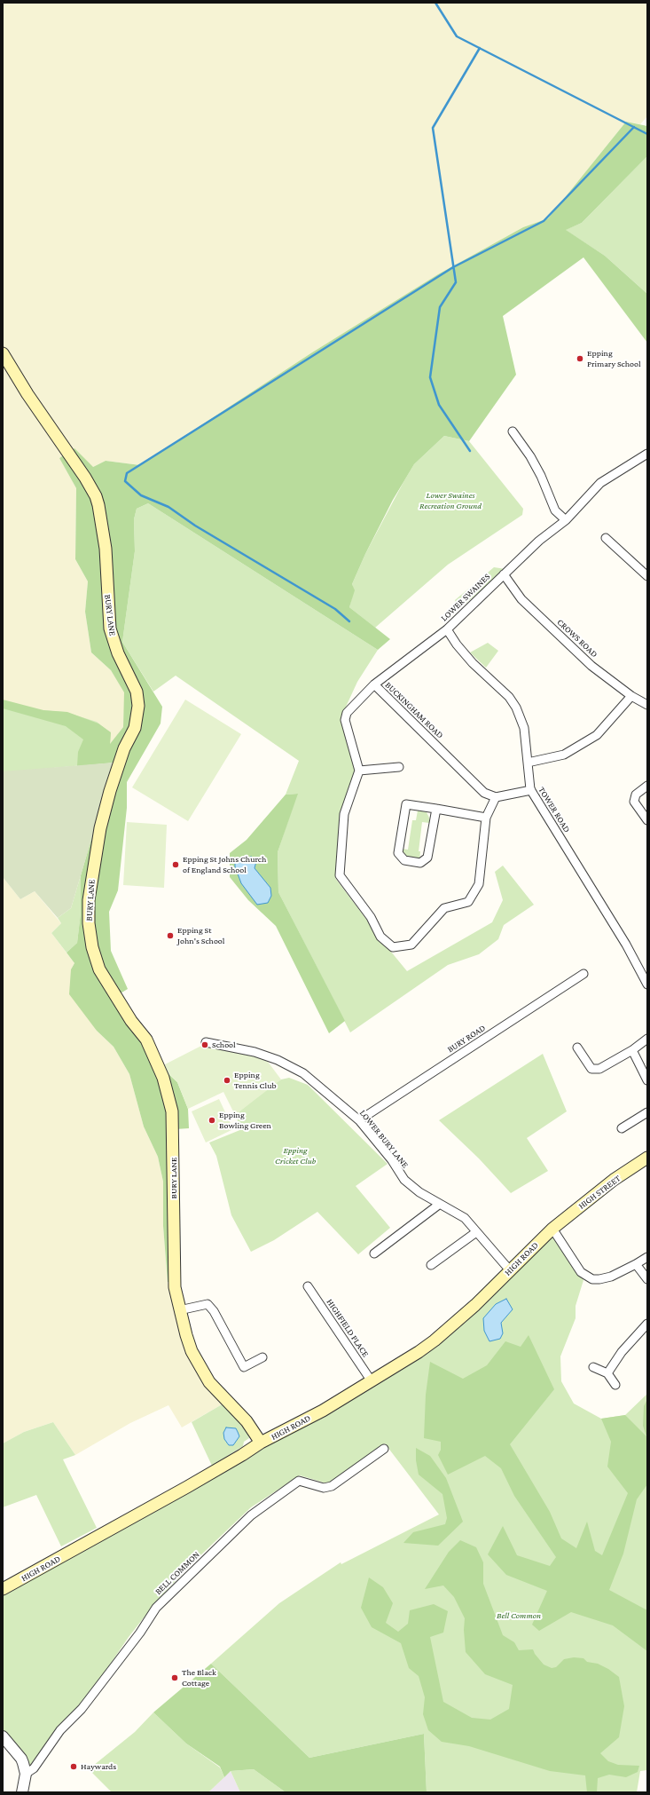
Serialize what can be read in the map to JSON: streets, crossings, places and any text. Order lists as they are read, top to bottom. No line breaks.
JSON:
{"streets":{"main road":["BURY LANE","HIGH STREET","HIGH ROAD"],"street":["LOWER SWAINES","CROWS ROAD","BUCKINGHAM ROAD","TOWER ROAD","BURY ROAD","LOWER BURY LANE","HIGHFIELD PLACE","BELL COMMON"]},"crossings":[["LOWER SWAINES","CROWS ROAD"],["LOWER SWAINES","BUCKINGHAM ROAD"],["LOWER SWAINES","TOWER ROAD"],["BURY LANE","HIGH ROAD"],["BURY ROAD","LOWER BURY LANE"],["LOWER BURY LANE","HIGH ROAD"],["HIGH STREET","HIGH ROAD"],["HIGH ROAD","HIGHFIELD PLACE"]],"parks":["Lower Swaines Recreation Ground","Epping Cricket Club","Bell Common"],"places":["Epping Primary School","Epping St Johns Church of England School","Epping St John's School","School","Epping Tennis Club","Epping Bowling Green","The Black Cottage","Haywards"]}
